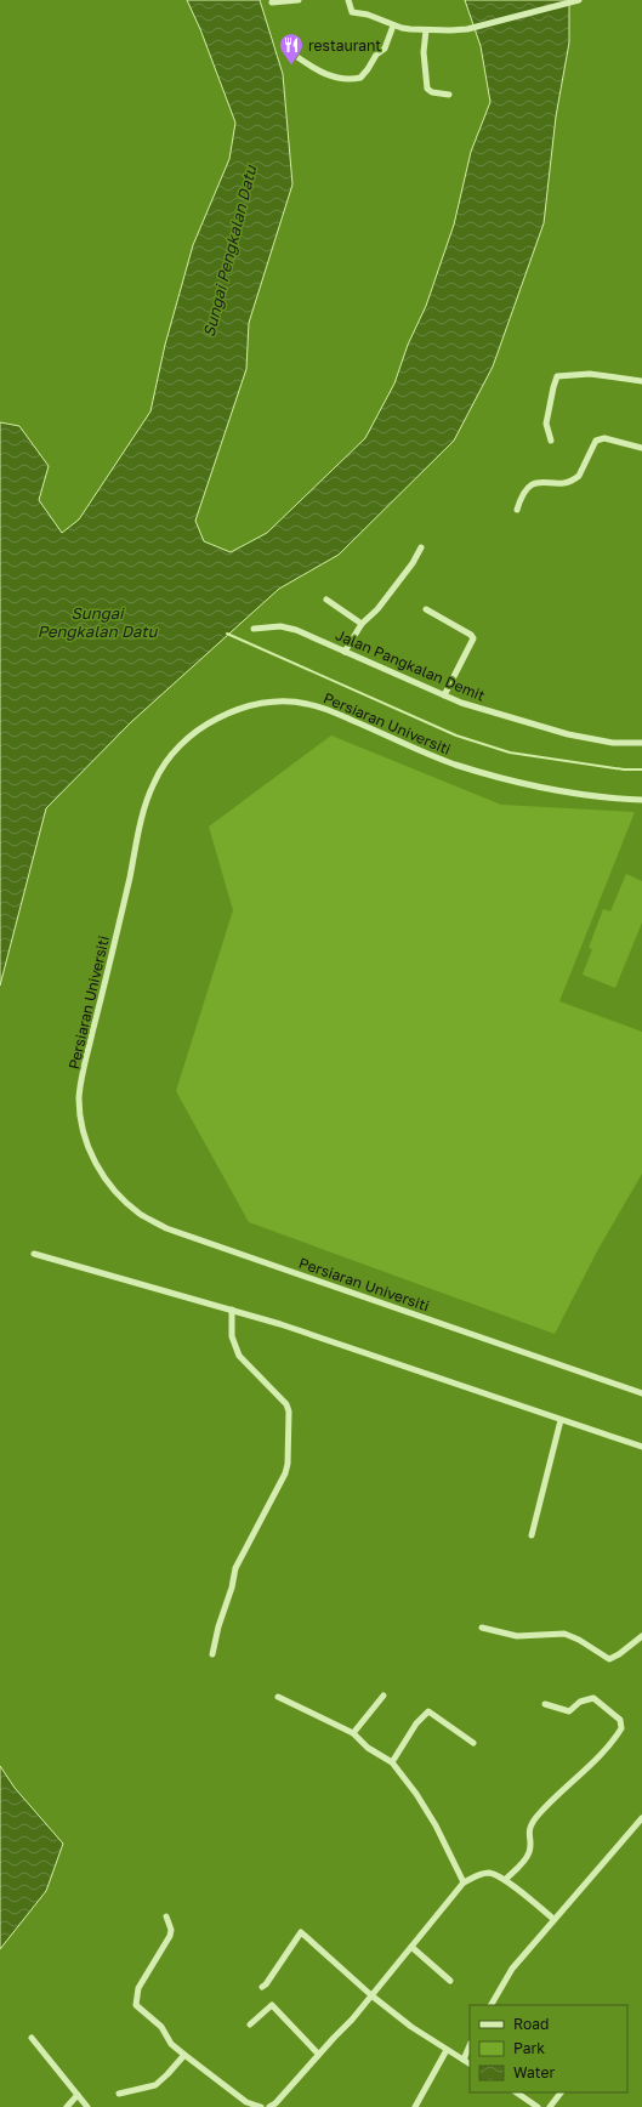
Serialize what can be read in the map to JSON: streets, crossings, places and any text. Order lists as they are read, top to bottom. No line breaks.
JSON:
{"streets":{"street":["Jalan Pangkalan Demit","Persiaran Universiti"]},"water":["Sungai Pengkalan Datu"],"places":{"restaurant":["restaurant"]},"legend":["Road","Park","Water"]}
